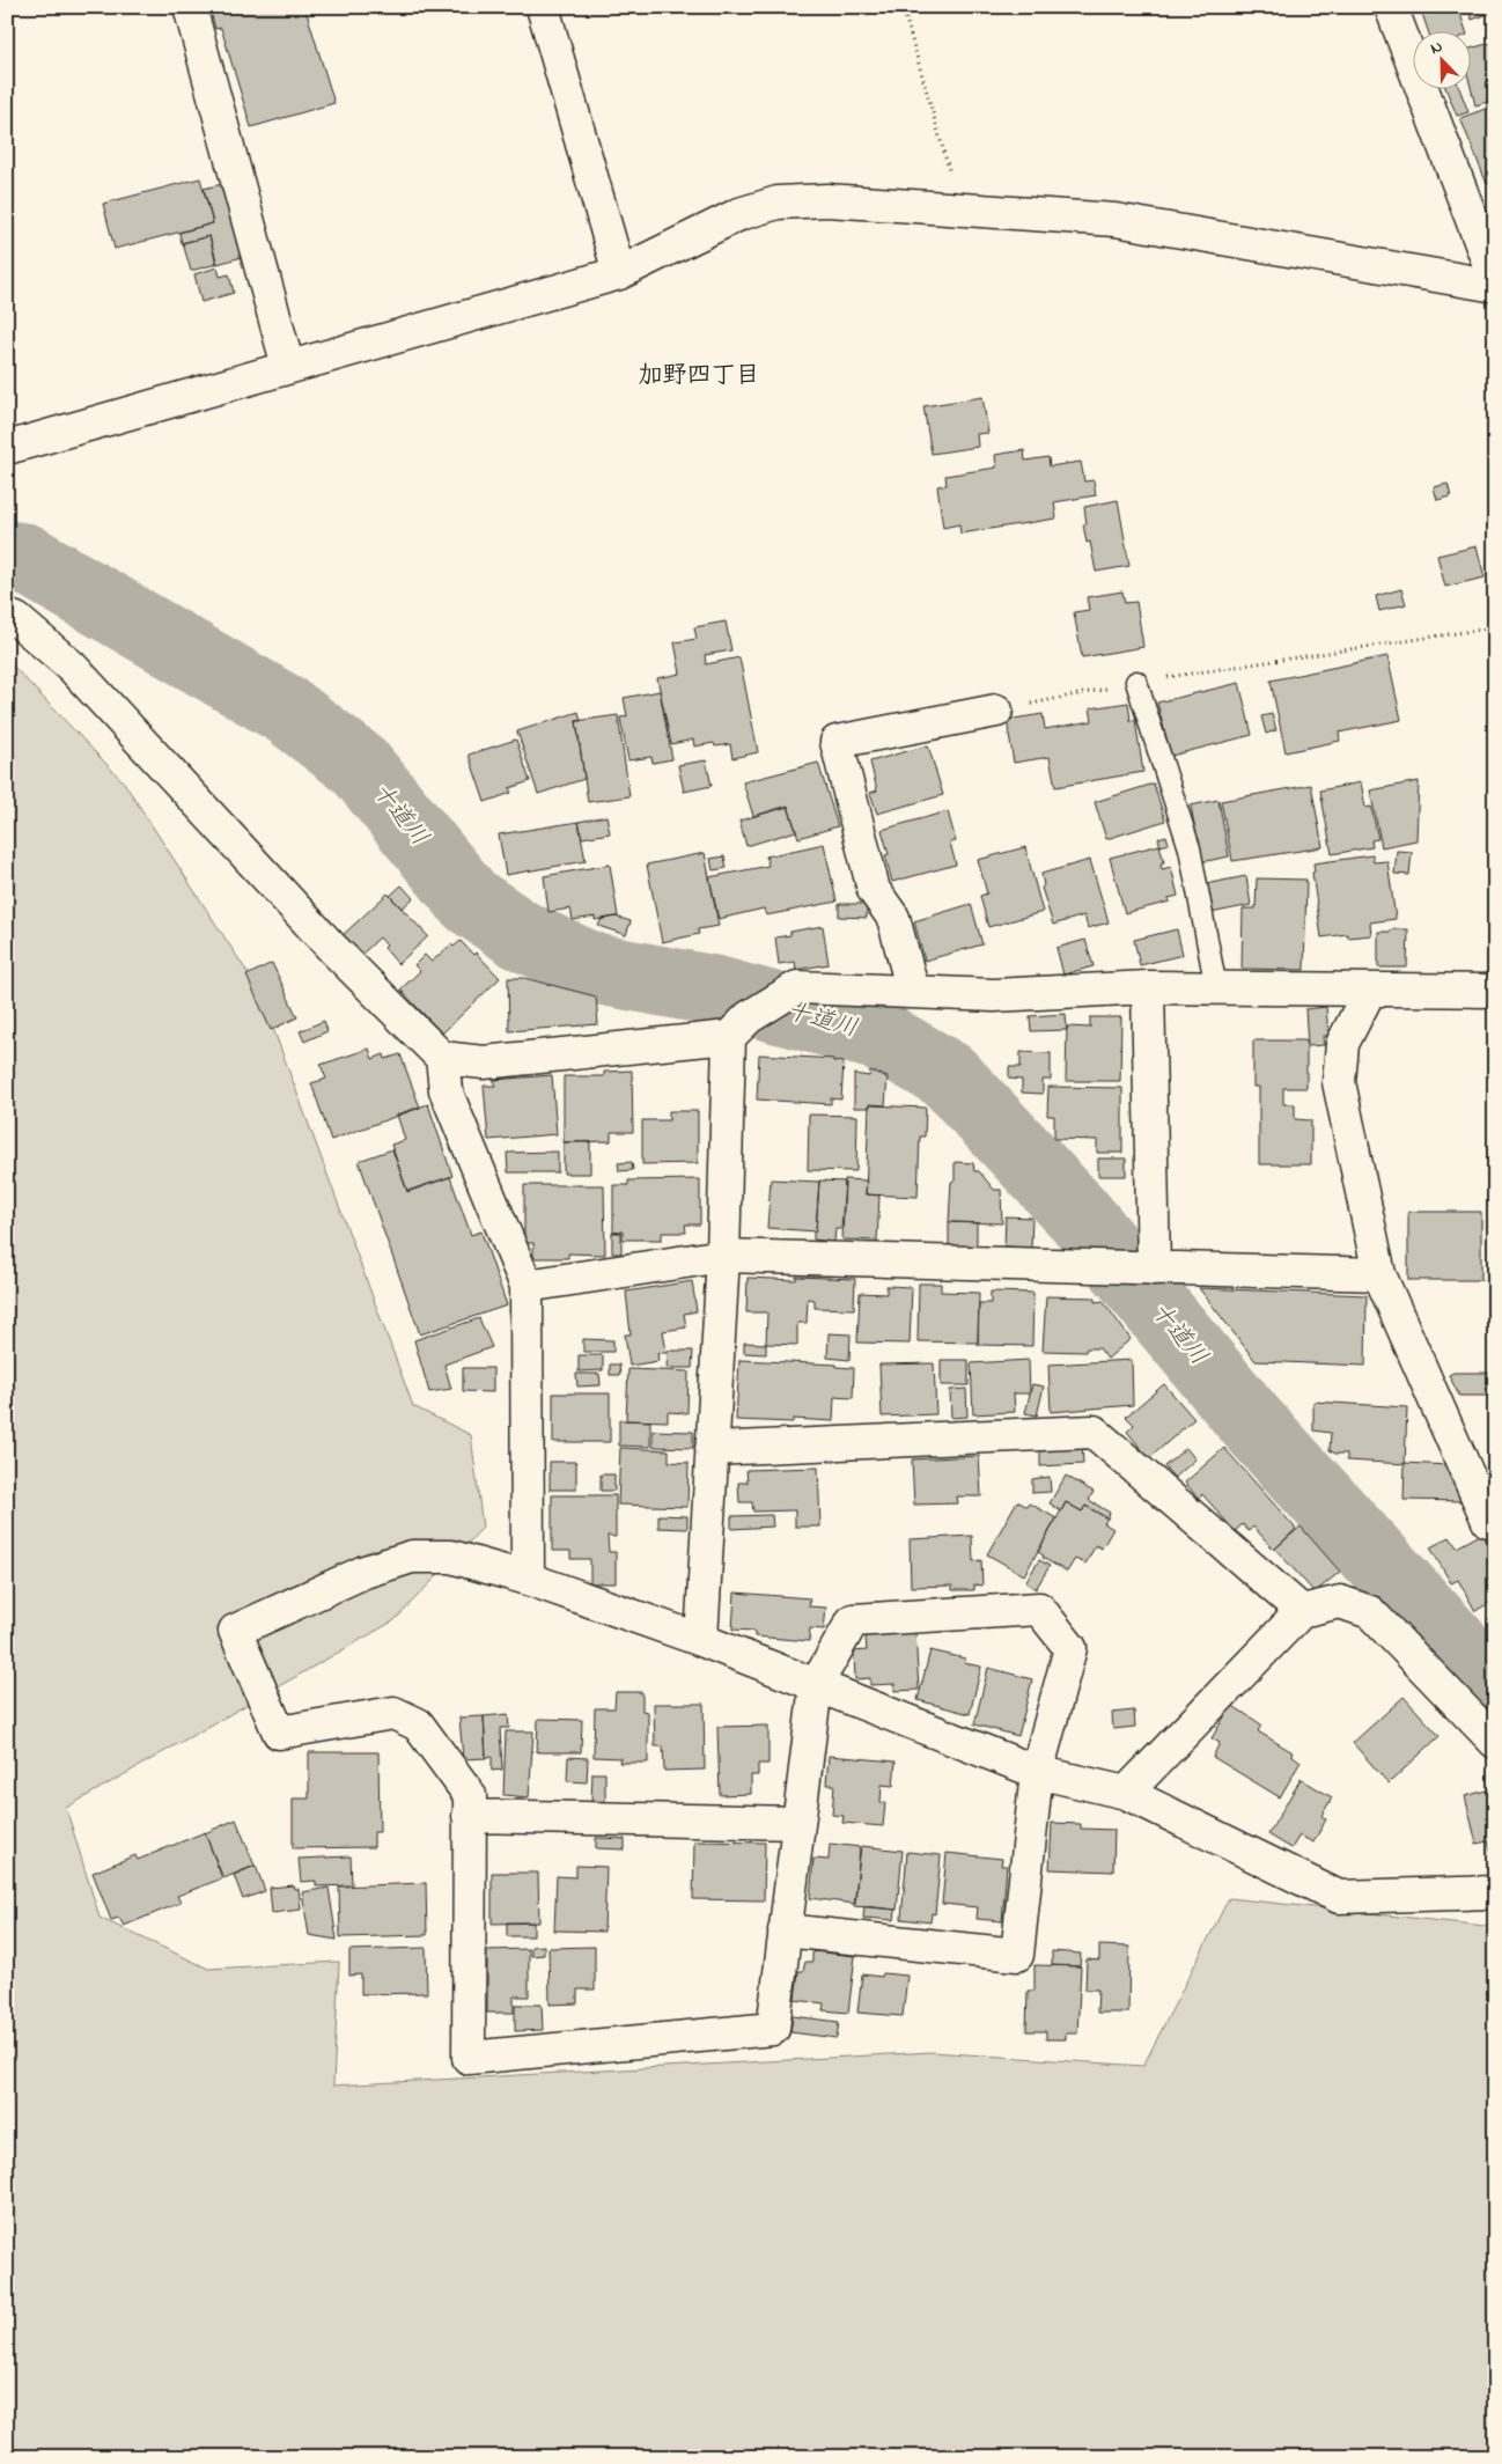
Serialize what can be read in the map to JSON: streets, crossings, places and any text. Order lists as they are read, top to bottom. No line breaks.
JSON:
{"districts":["加野四丁目"],"water":["十道川"],"north":"top left"}
